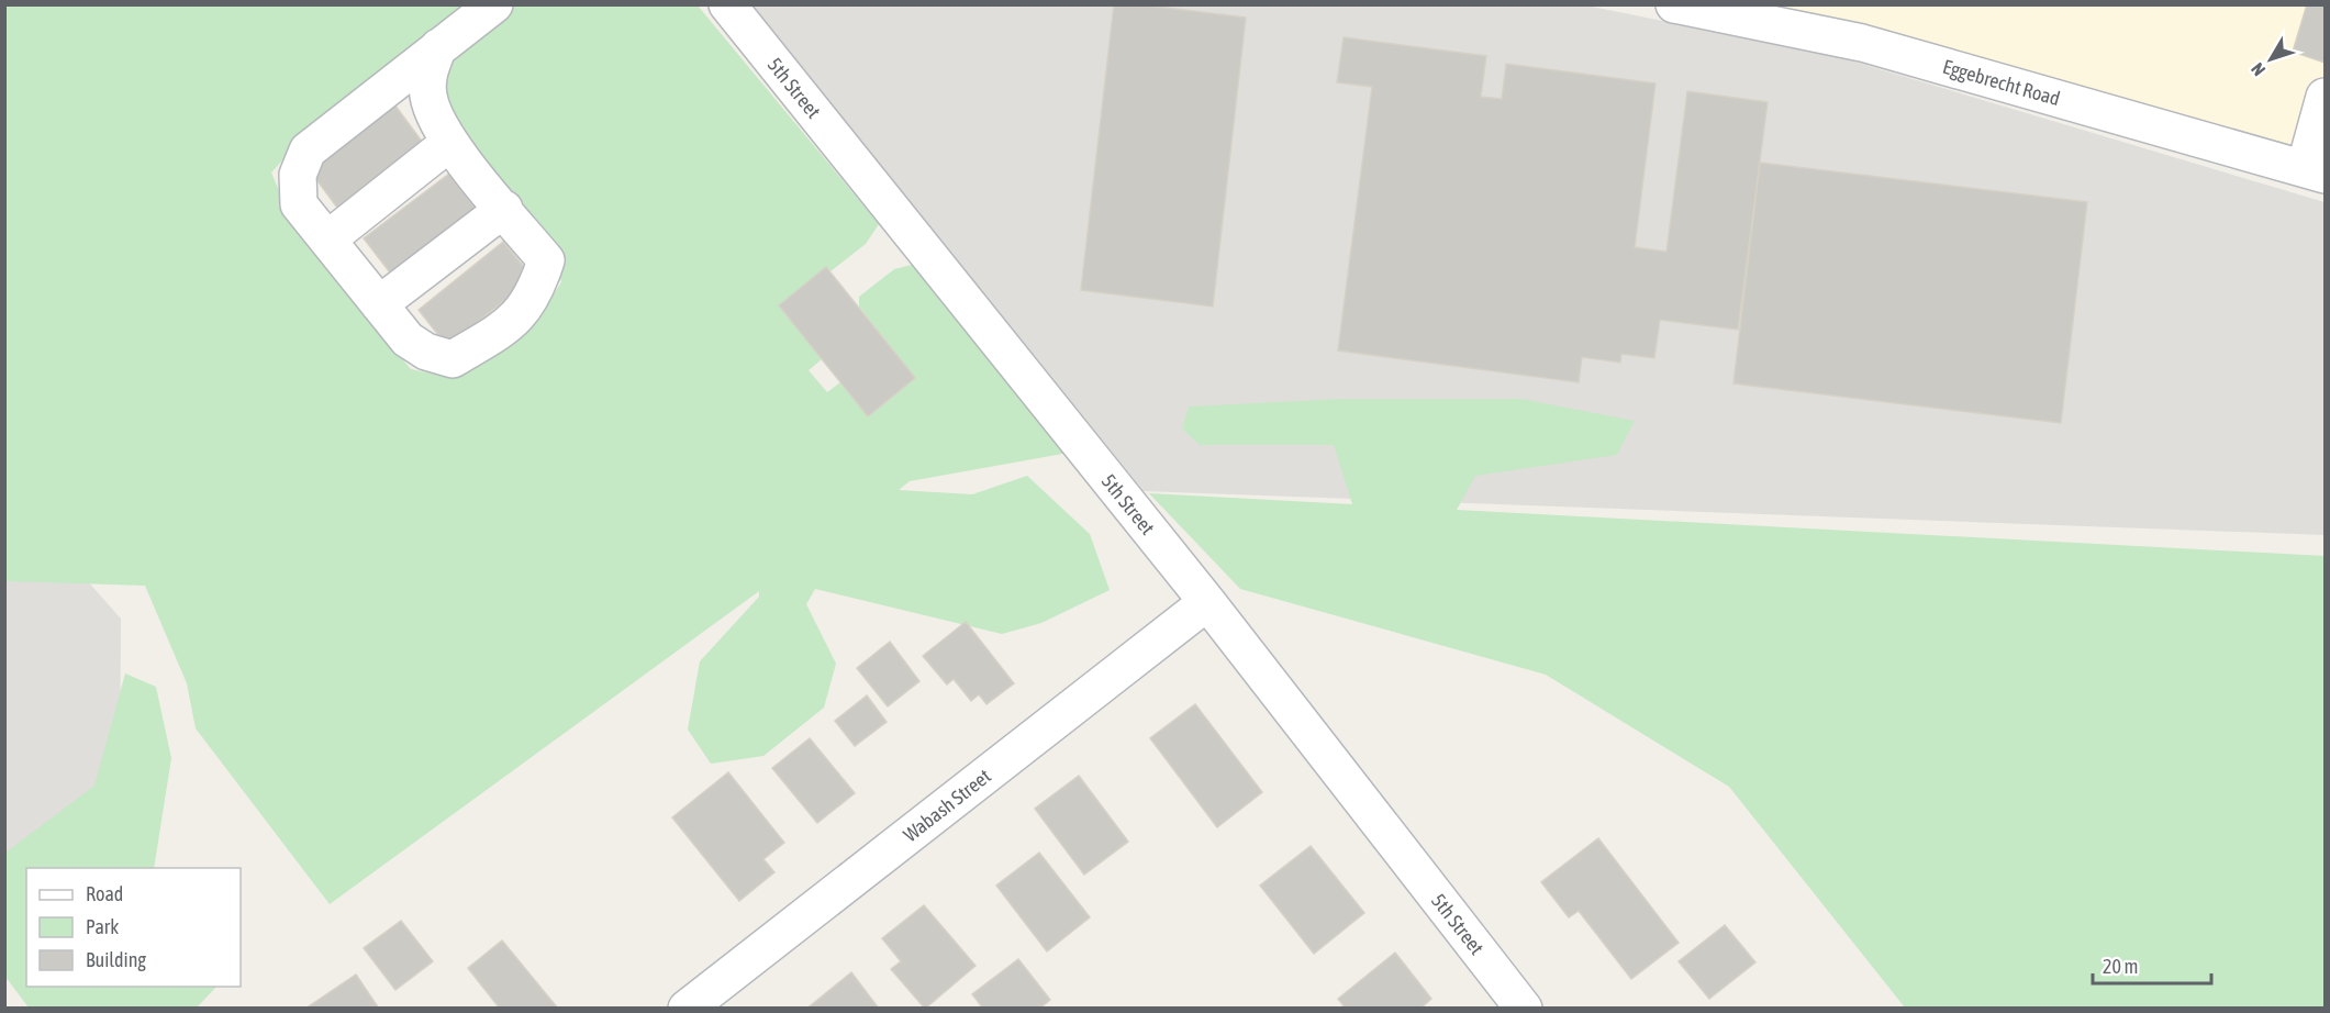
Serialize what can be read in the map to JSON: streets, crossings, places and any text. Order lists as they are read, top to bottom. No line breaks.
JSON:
{"streets":{"street":["Eggebrecht Road","5th Street","Wabash Street"]},"crossings":[["5th Street","Wabash Street"]],"legend":["Road","Park","Building"],"scale_bar":"20 m","north":"bottom left"}
